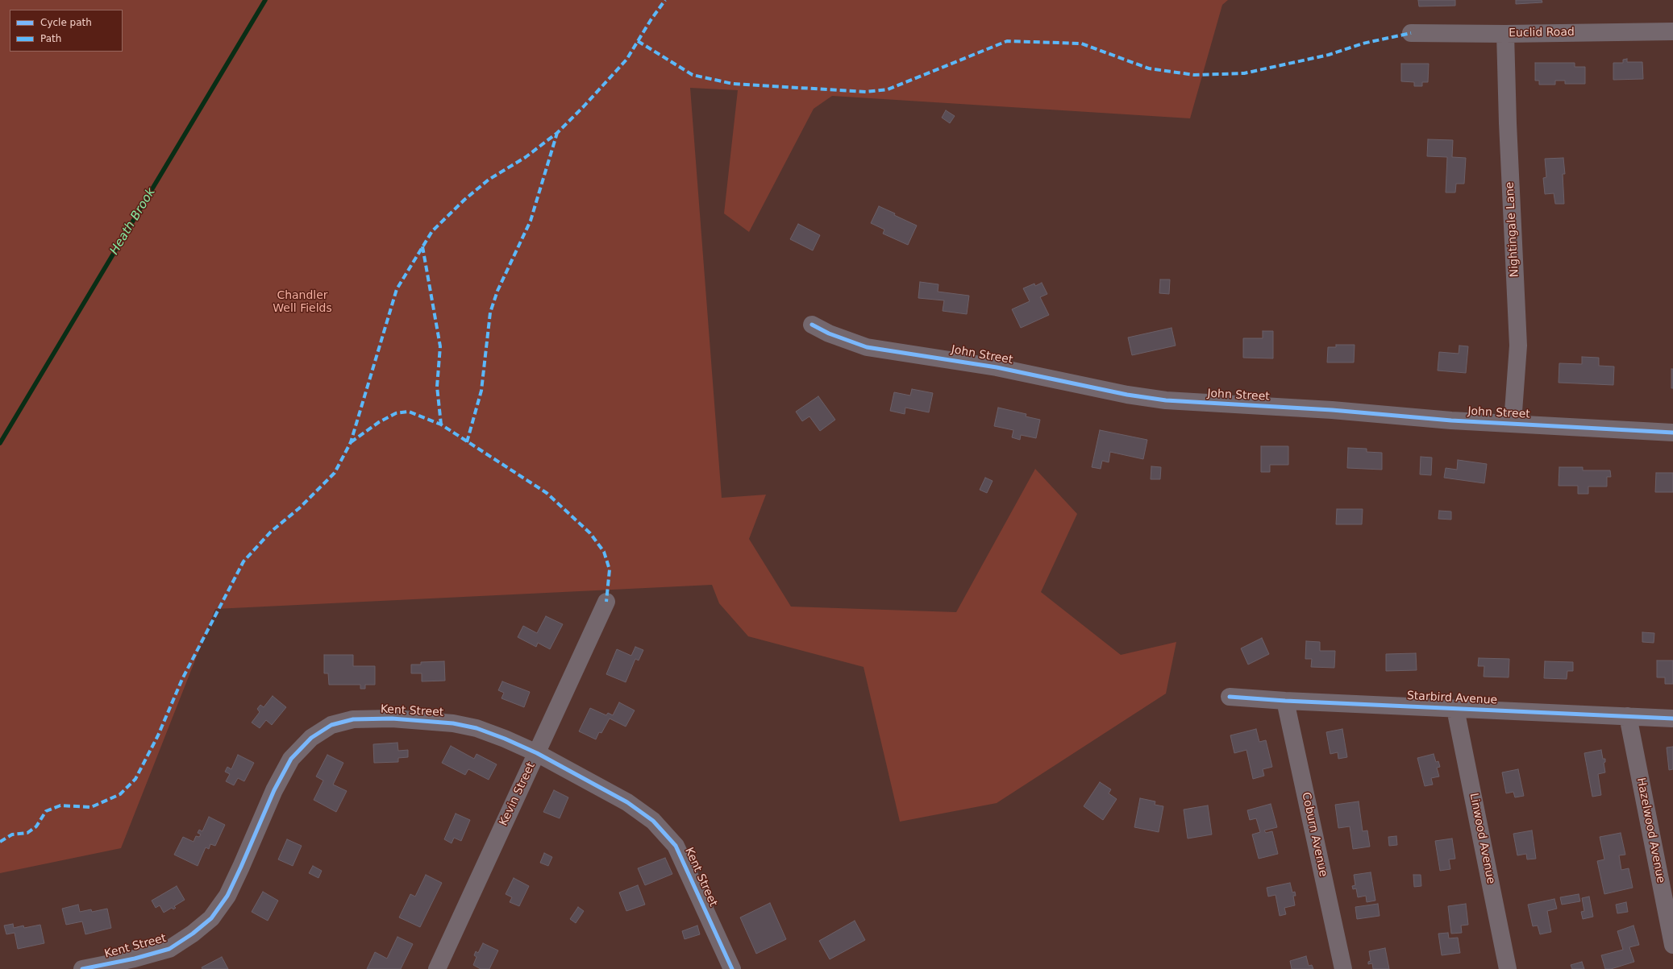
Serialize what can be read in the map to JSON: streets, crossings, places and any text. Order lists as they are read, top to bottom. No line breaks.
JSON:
{"streets":{"street":["Euclid Road","Nightingale Lane","John Street","Starbird Avenue","Kent Street","Kevin Street","Hazelwood Avenue","Coburn Avenue","Linwood Avenue"]},"crossings":[["Euclid Road","Nightingale Lane"],["Nightingale Lane","John Street"],["Starbird Avenue","Hazelwood Avenue"],["Starbird Avenue","Coburn Avenue"],["Starbird Avenue","Linwood Avenue"],["Kent Street","Kevin Street"]],"water":["Heath Brook"],"parks":["Chandler Well Fields"],"legend":["Cycle path","Path"]}
